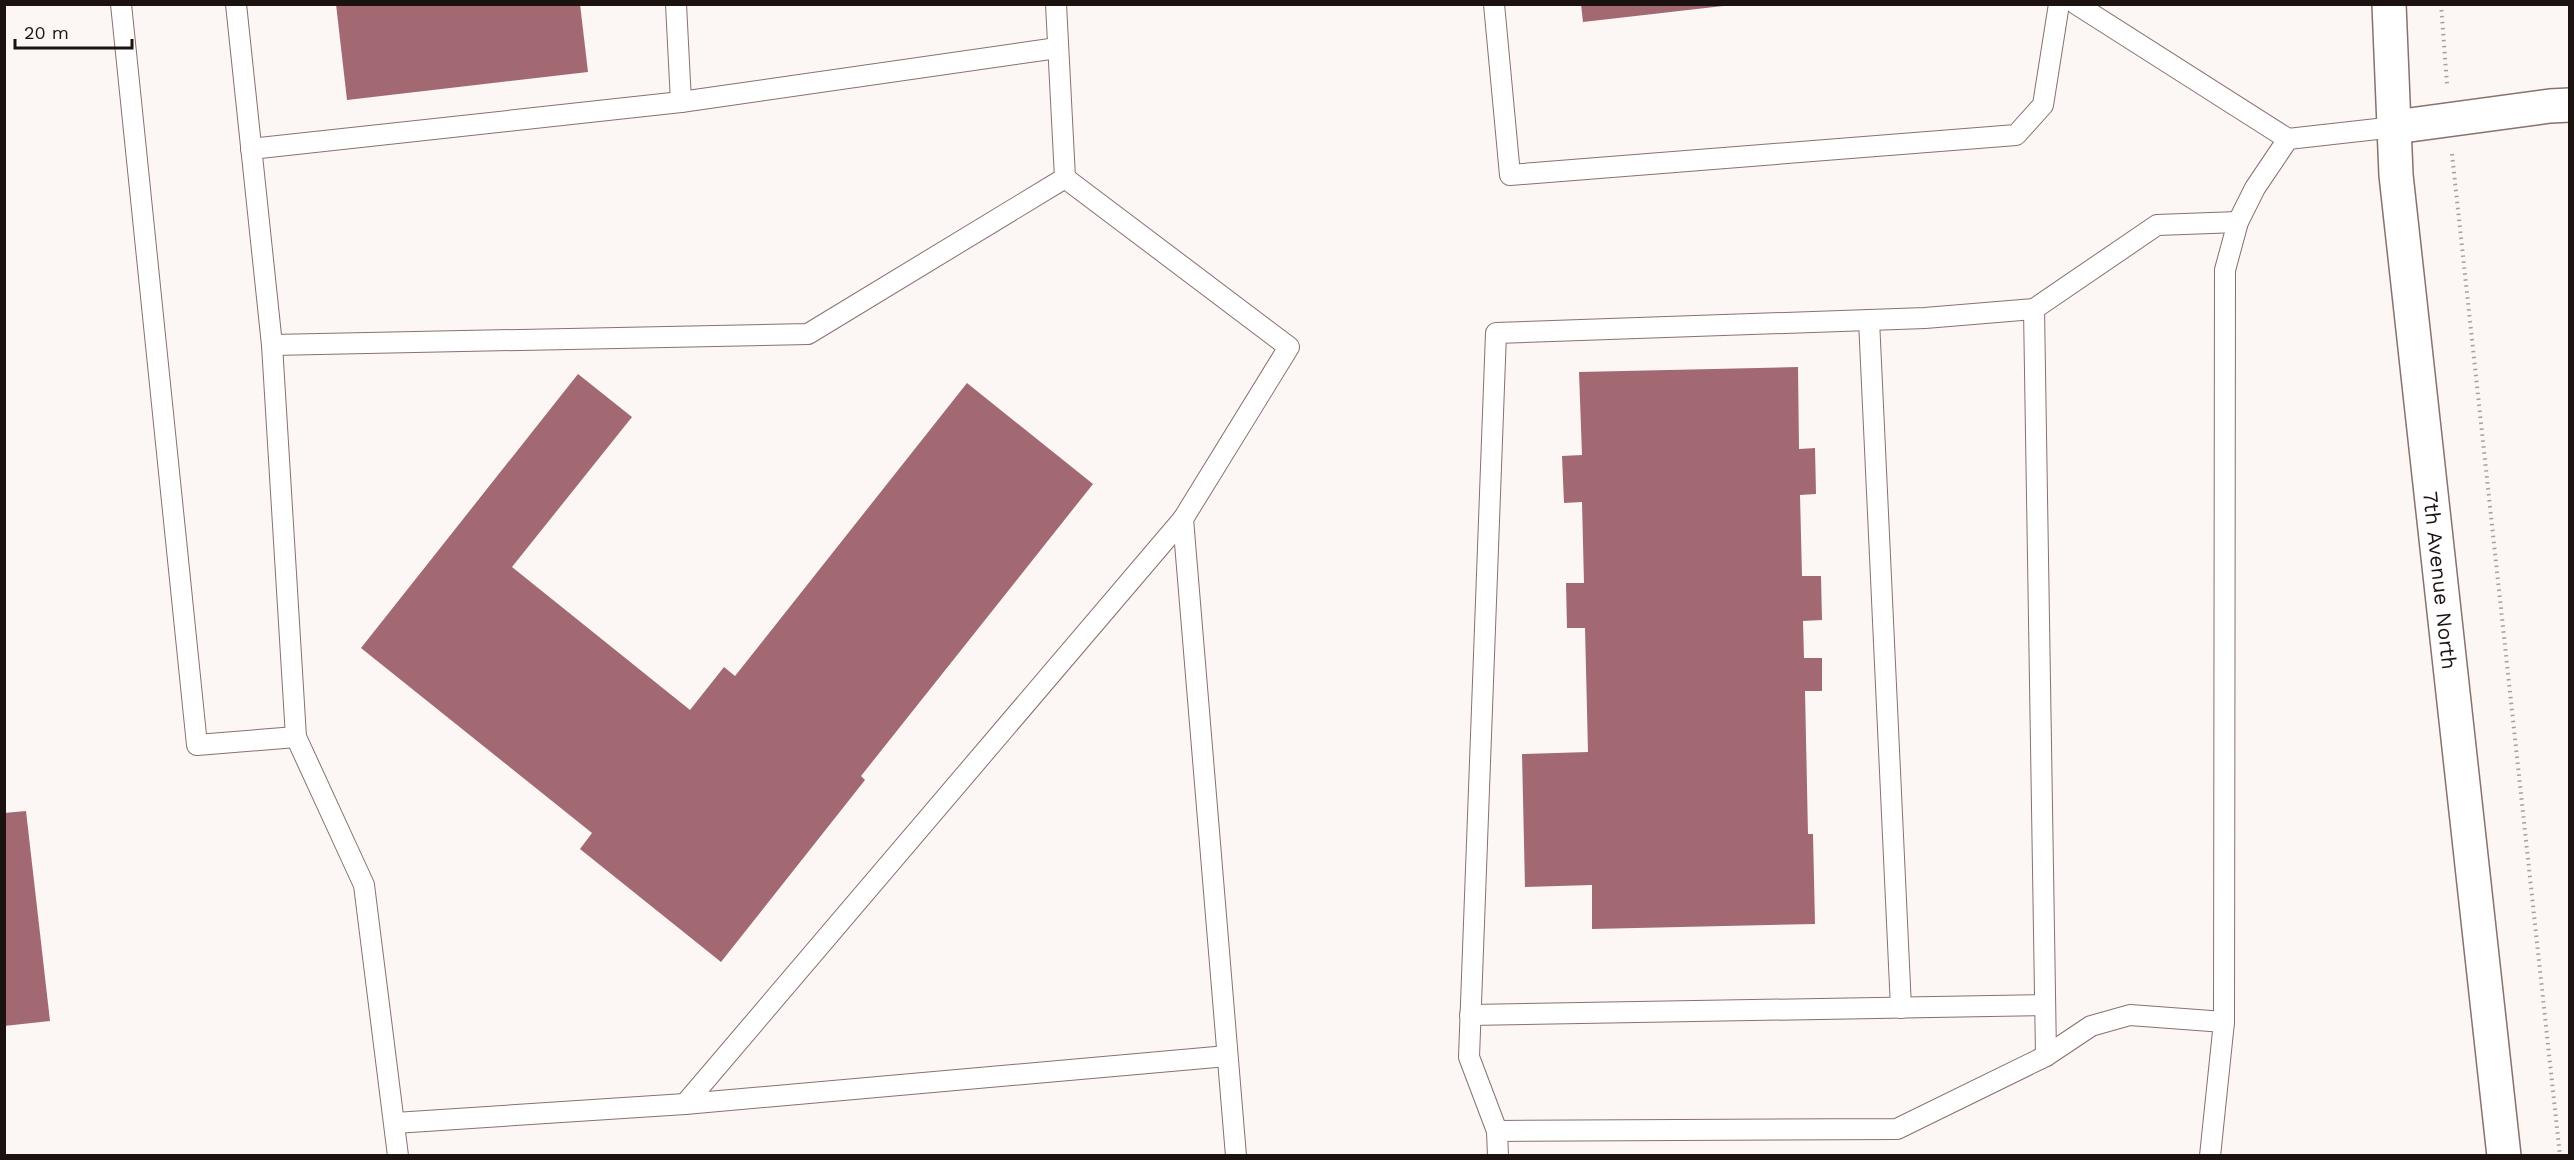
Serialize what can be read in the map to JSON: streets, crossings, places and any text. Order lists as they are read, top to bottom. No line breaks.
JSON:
{"streets":{"street":["7th Avenue North"]},"scale_bar":"20 m"}
